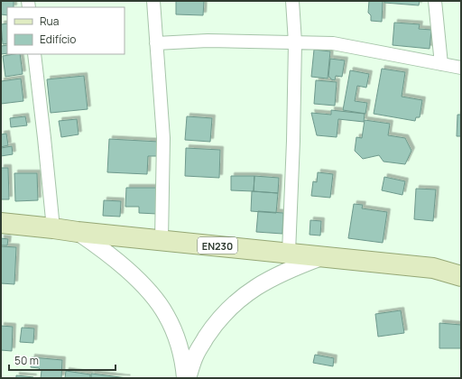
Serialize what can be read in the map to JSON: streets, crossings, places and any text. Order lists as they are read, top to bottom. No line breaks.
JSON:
{"streets":{"main road":["EN230"]},"legend":["Rua","Edifício"],"scale_bar":"50 m"}
